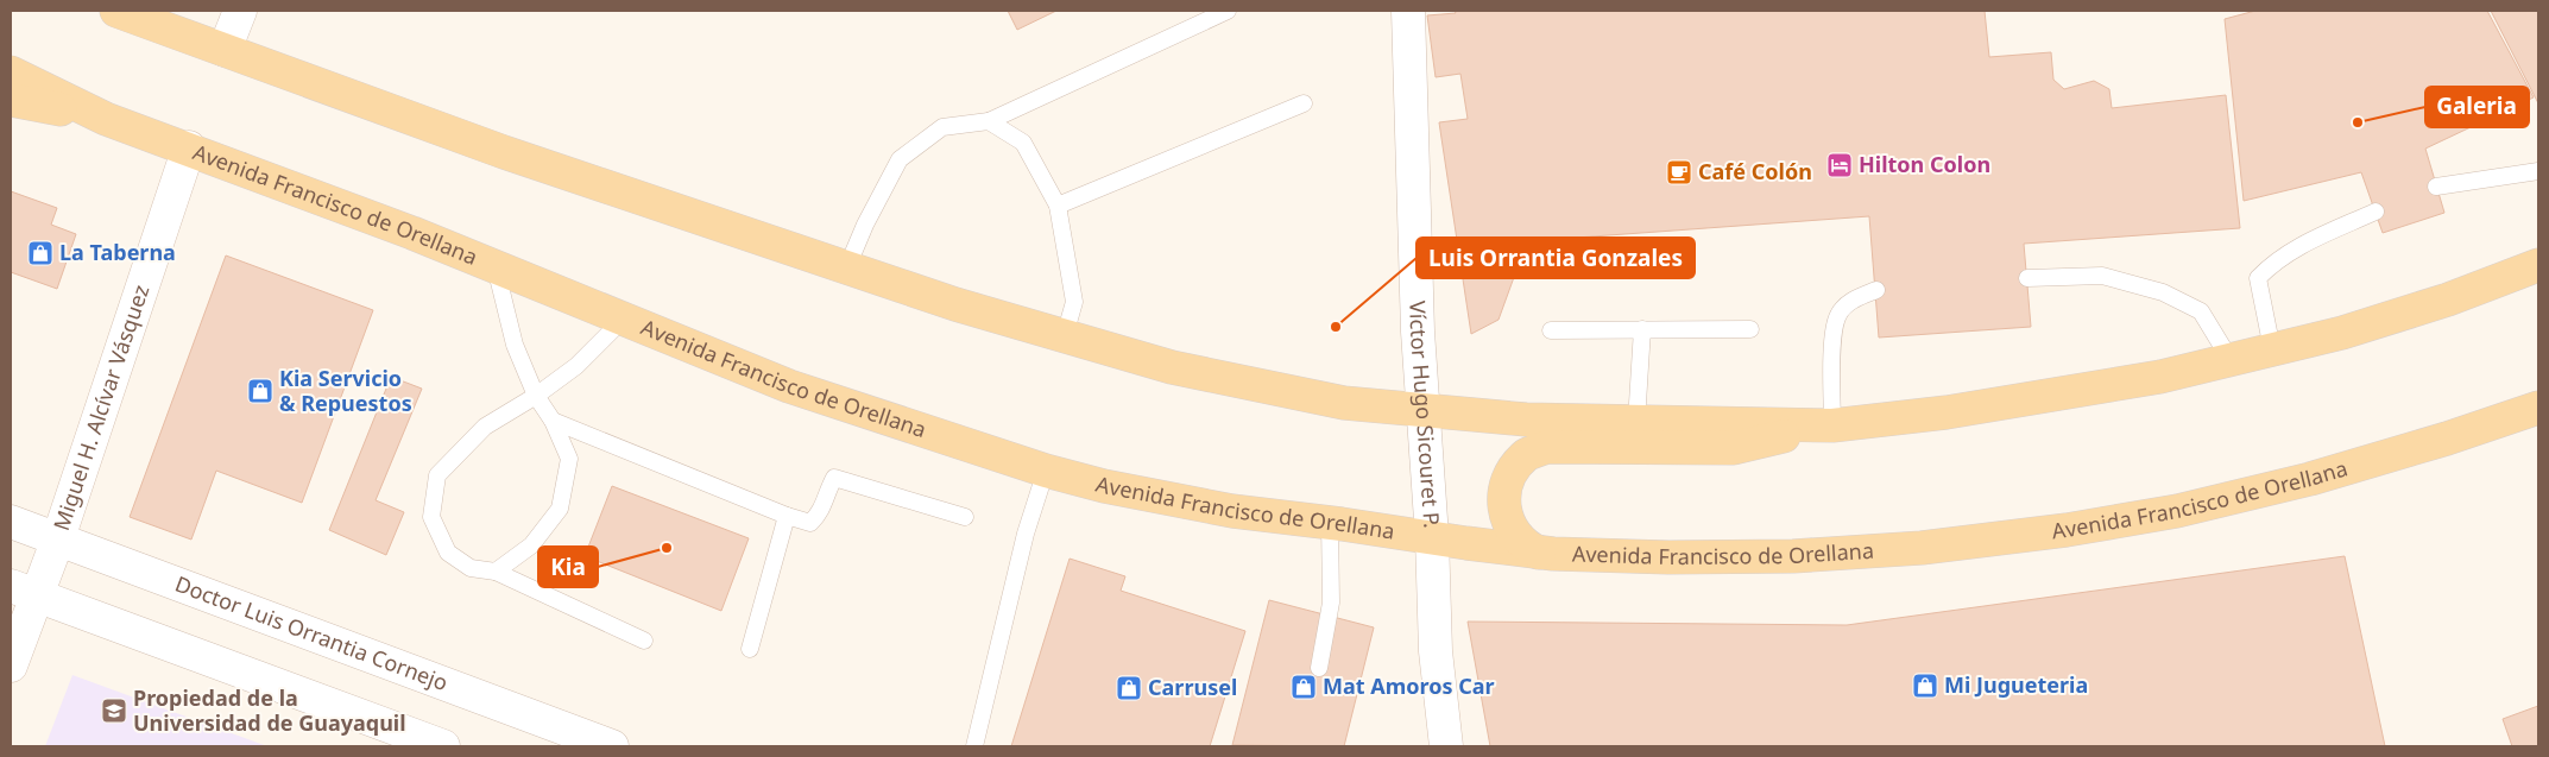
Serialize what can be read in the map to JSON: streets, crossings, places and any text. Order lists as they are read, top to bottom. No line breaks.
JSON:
{"streets":{"main road":["Avenida Francisco de Orellana"],"street":["Miguel H. Alcívar Vásquez","Víctor Hugo Sicouret P.","Doctor Luis Orrantia Cornejo"]},"crossings":[["Avenida Francisco de Orellana","Miguel H. Alcívar Vásquez"],["Avenida Francisco de Orellana","Víctor Hugo Sicouret P."],["Miguel H. Alcívar Vásquez","Doctor Luis Orrantia Cornejo"]],"places":{"other":["Galeria","Luis Orrantia Gonzales","Kia"],"hotel":["Hilton Colon"],"cafe":["Café Colón"],"shop":["La Taberna","Kia Servicio & Repuestos","Mi Jugueteria","Mat Amoros Car","Carrusel"],"school or university":["Propiedad de la Universidad de Guayaquil"]}}
